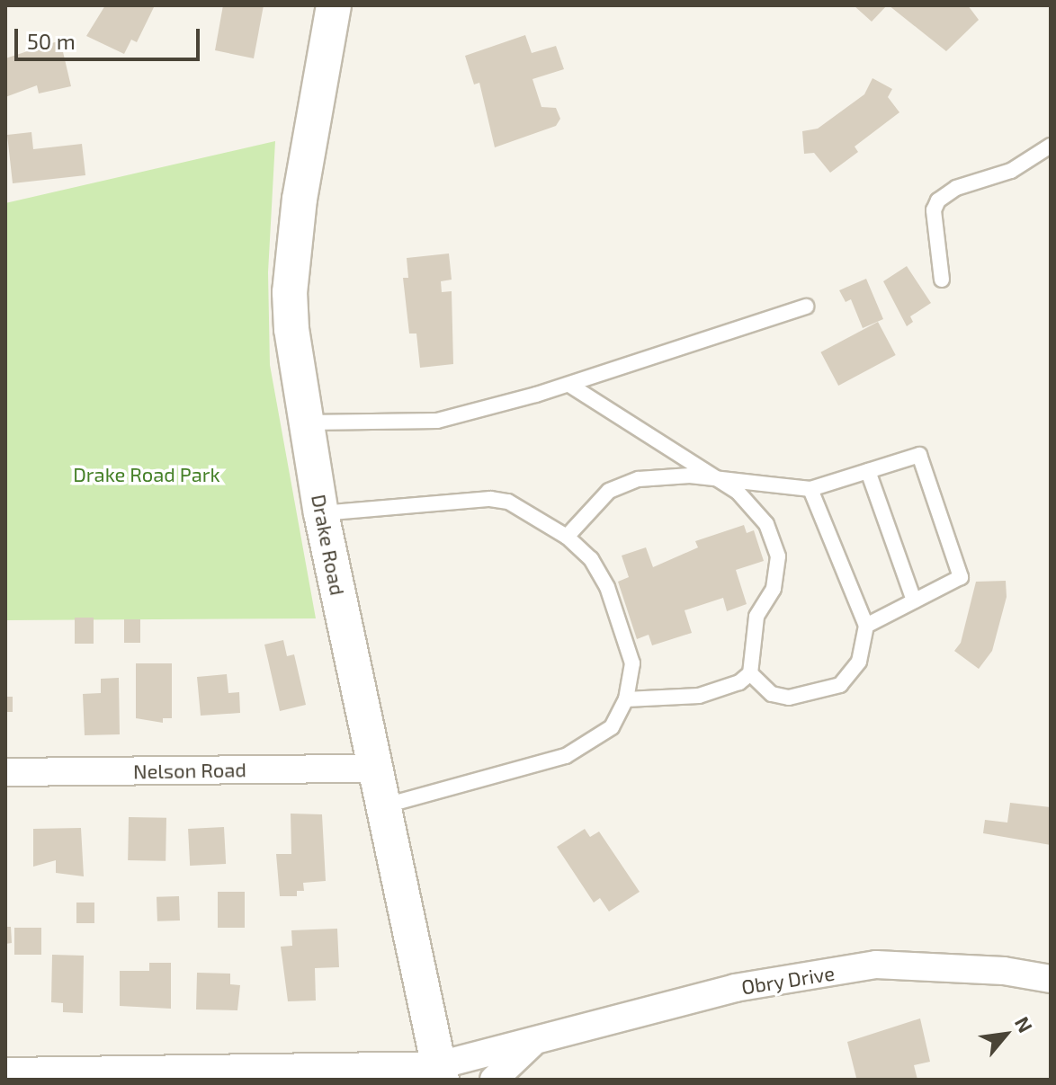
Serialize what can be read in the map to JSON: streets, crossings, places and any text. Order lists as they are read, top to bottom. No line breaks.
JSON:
{"streets":{"street":["Drake Road","Nelson Road","Obry Drive"]},"crossings":[["Drake Road","Nelson Road"],["Drake Road","Obry Drive"]],"parks":["Drake Road Park"],"scale_bar":"50 m","north":"top right"}
